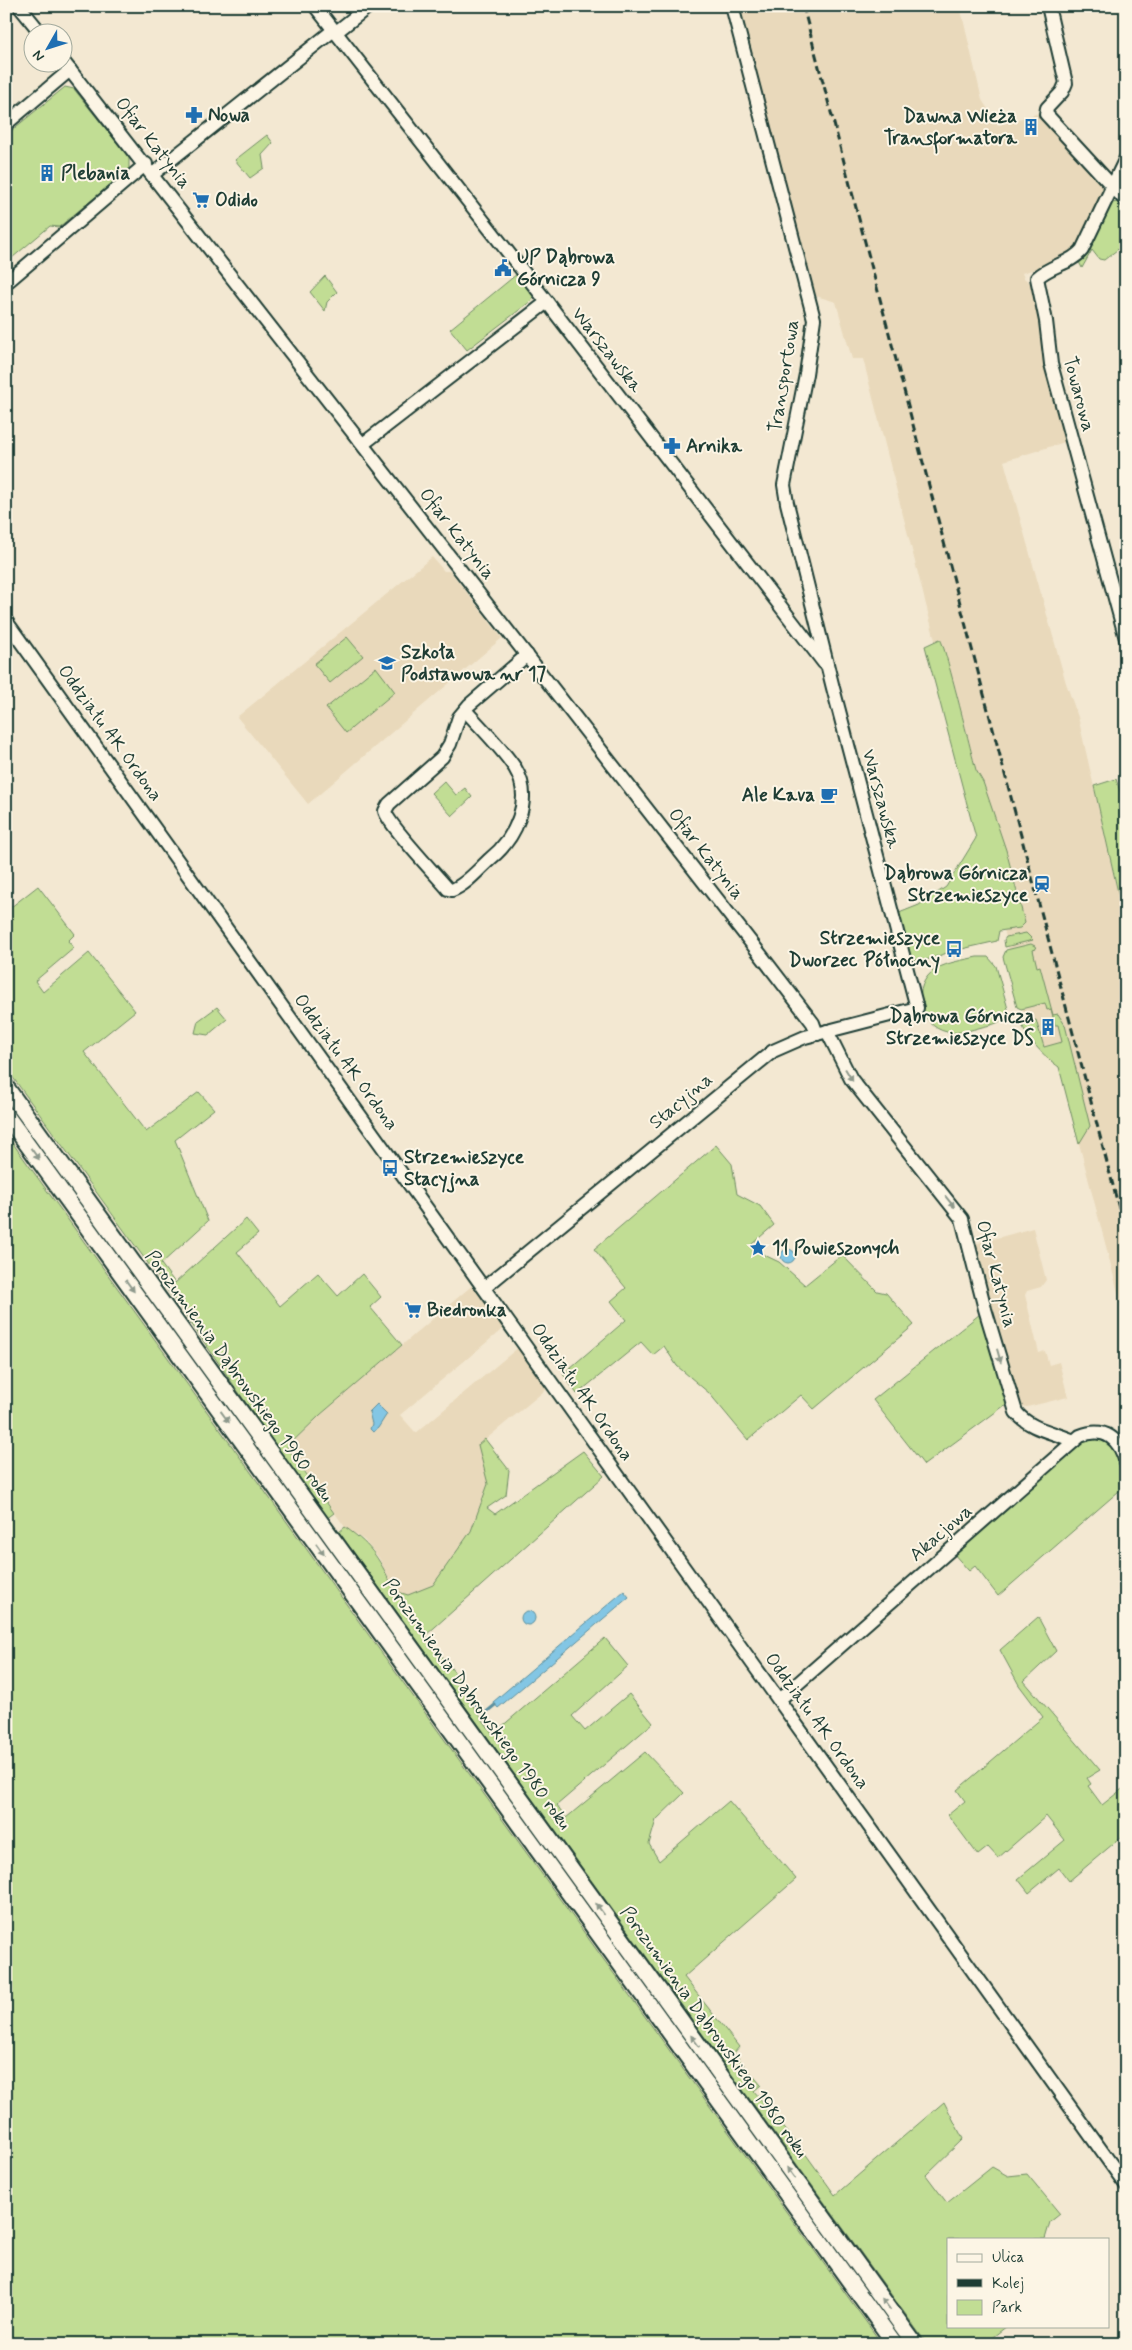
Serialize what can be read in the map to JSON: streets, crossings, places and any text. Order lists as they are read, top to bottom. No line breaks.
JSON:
{"streets":{"main road":["Porozumienia Dąbrowskiego 1980 roku"],"street":["Ofiar Katynia","Warszawska","Transportowa","Towarowa","Oddziału AK Ordona","Stacyjna","Akacjowa"]},"crossings":[["Ofiar Katynia","Stacyjna"],["Ofiar Katynia","Akacjowa"],["Warszawska","Transportowa"],["Warszawska","Stacyjna"],["Oddziału AK Ordona","Stacyjna"],["Oddziału AK Ordona","Akacjowa"]],"places":{"pharmacy":["Nowa","Arnika"],"building":["Dawna Wieża Transformatora","Plebania","Dąbrowa Górnicza Strzemieszyce DS"],"supermarket":["Odido","Biedronka"],"public building":["UP Dąbrowa Górnicza 9"],"school or university":["Szkoła Podstawowa nr 17"],"cafe":["Ale Kava"],"station":["Dąbrowa Górnicza Strzemieszyce"],"bus stop":["Strzemieszyce Dworzec Północny","Strzemieszyce Stacyjna"],"place":["11 Powieszonych"]},"legend":["Ulica","Kolej","Park"],"north":"bottom left"}
